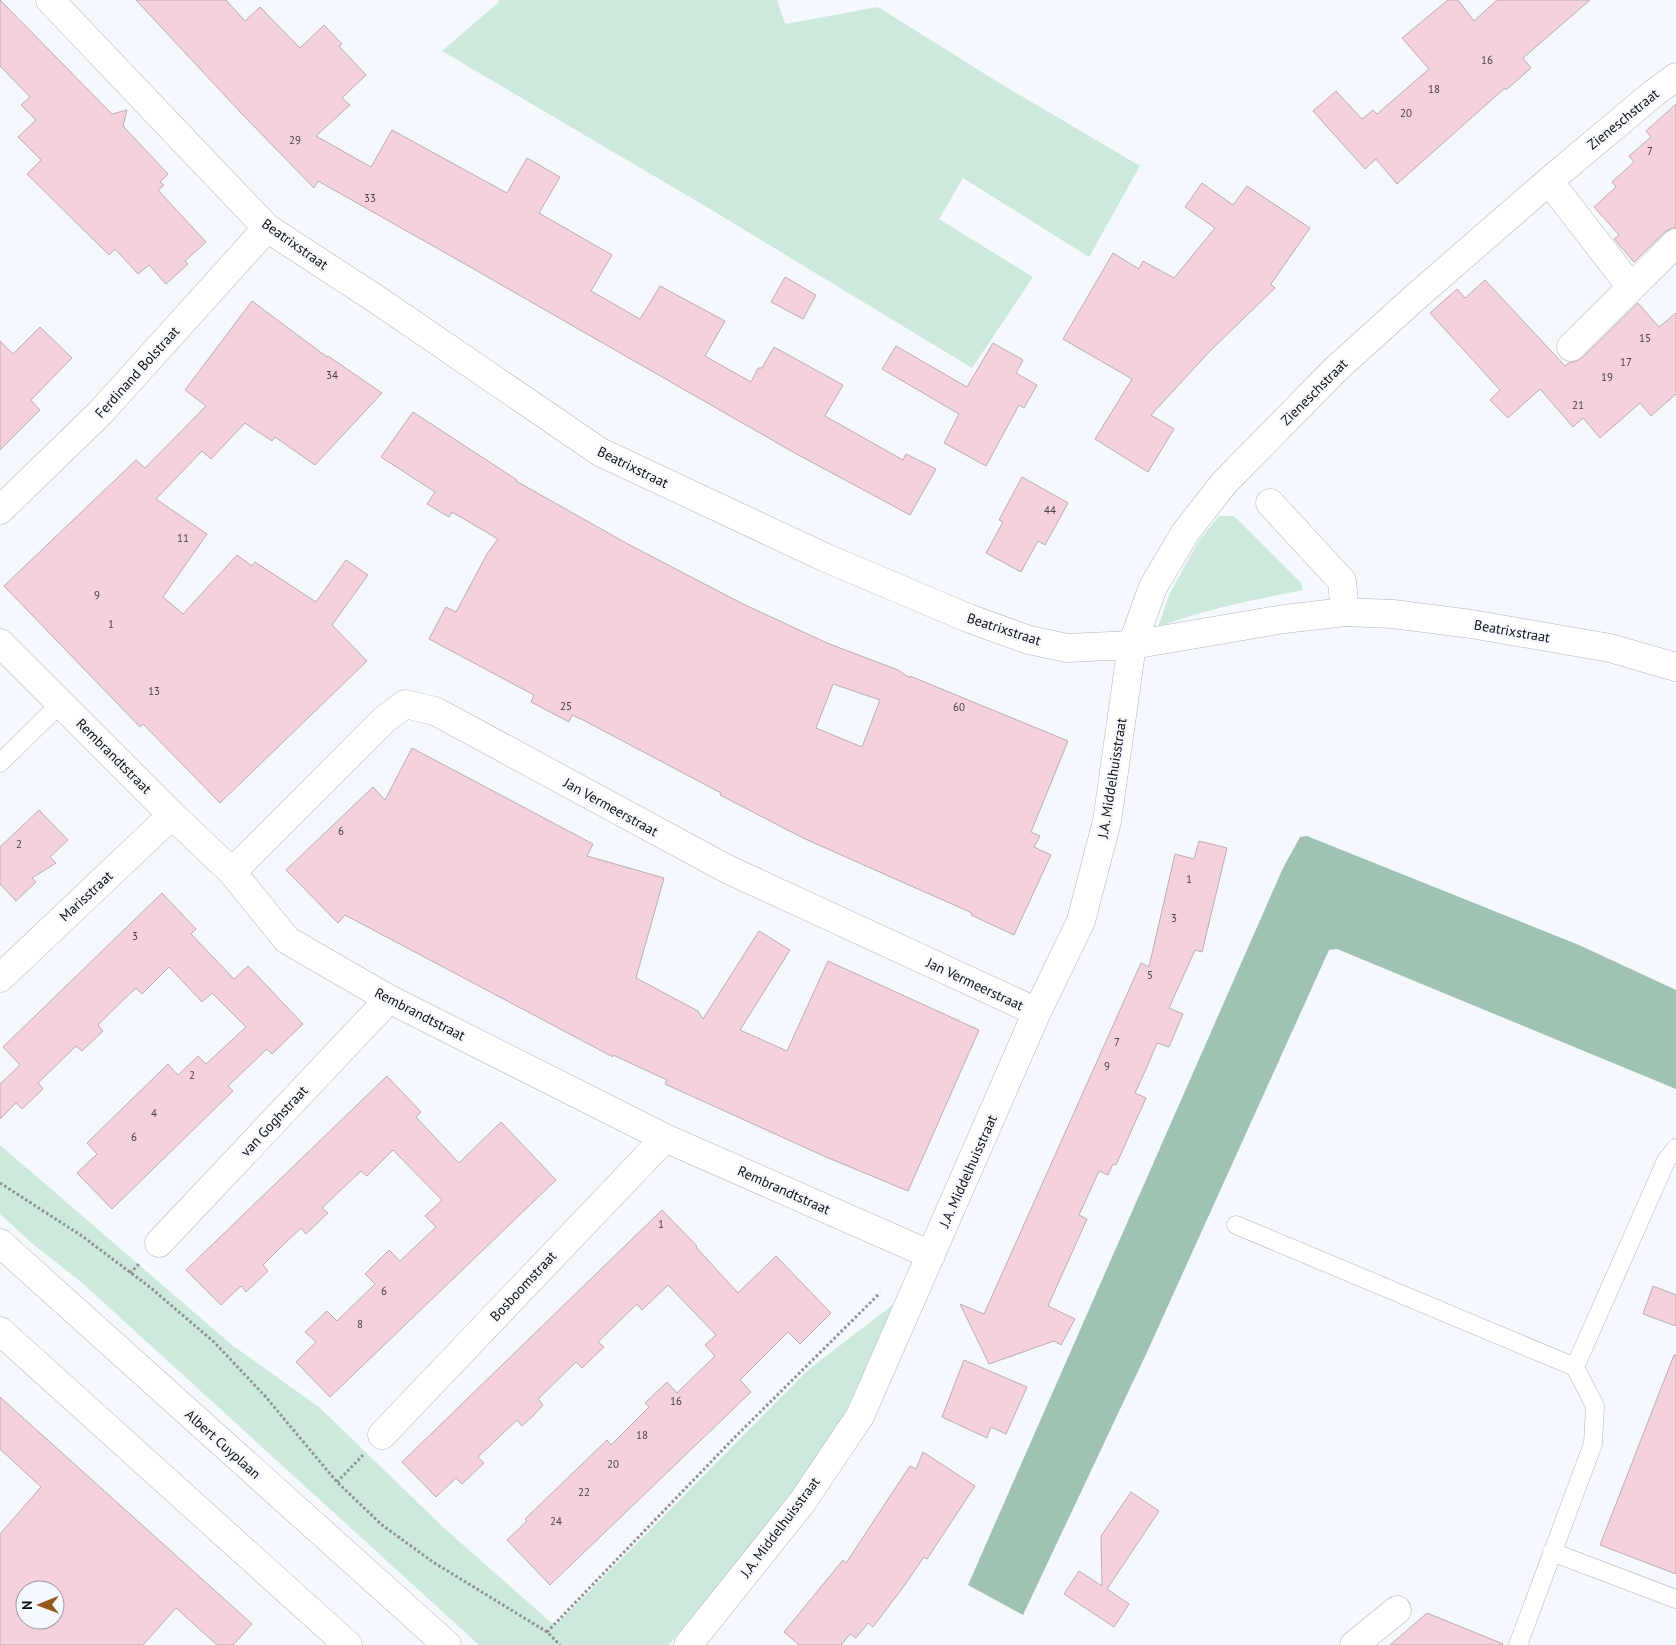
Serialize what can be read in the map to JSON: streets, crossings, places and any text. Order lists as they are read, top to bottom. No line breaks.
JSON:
{"streets":{"street":["Zieneschstraat","Beatrixstraat","Ferdinand Bolstraat","Rembrandtstraat","J.A. Middelhuisstraat","Jan Vermeerstraat","Marisstraat","van Goghstraat","Bosboomstraat","Albert Cuyplaan"]},"crossings":[["Zieneschstraat","Beatrixstraat"],["Zieneschstraat","J.A. Middelhuisstraat"],["Beatrixstraat","Ferdinand Bolstraat"],["Beatrixstraat","J.A. Middelhuisstraat"],["Rembrandtstraat","J.A. Middelhuisstraat"],["Rembrandtstraat","Jan Vermeerstraat"],["Rembrandtstraat","Marisstraat"],["Rembrandtstraat","van Goghstraat"],["Rembrandtstraat","Bosboomstraat"],["J.A. Middelhuisstraat","Jan Vermeerstraat"]],"house_numbers":["16","18","20","29","7","33","15","17","34","19","21","44","11","9","1","13","25","60","6","2","1","3","3","5","7","9","2","4","6","1","6","8","16","18","20","22","24"],"north":"left"}
